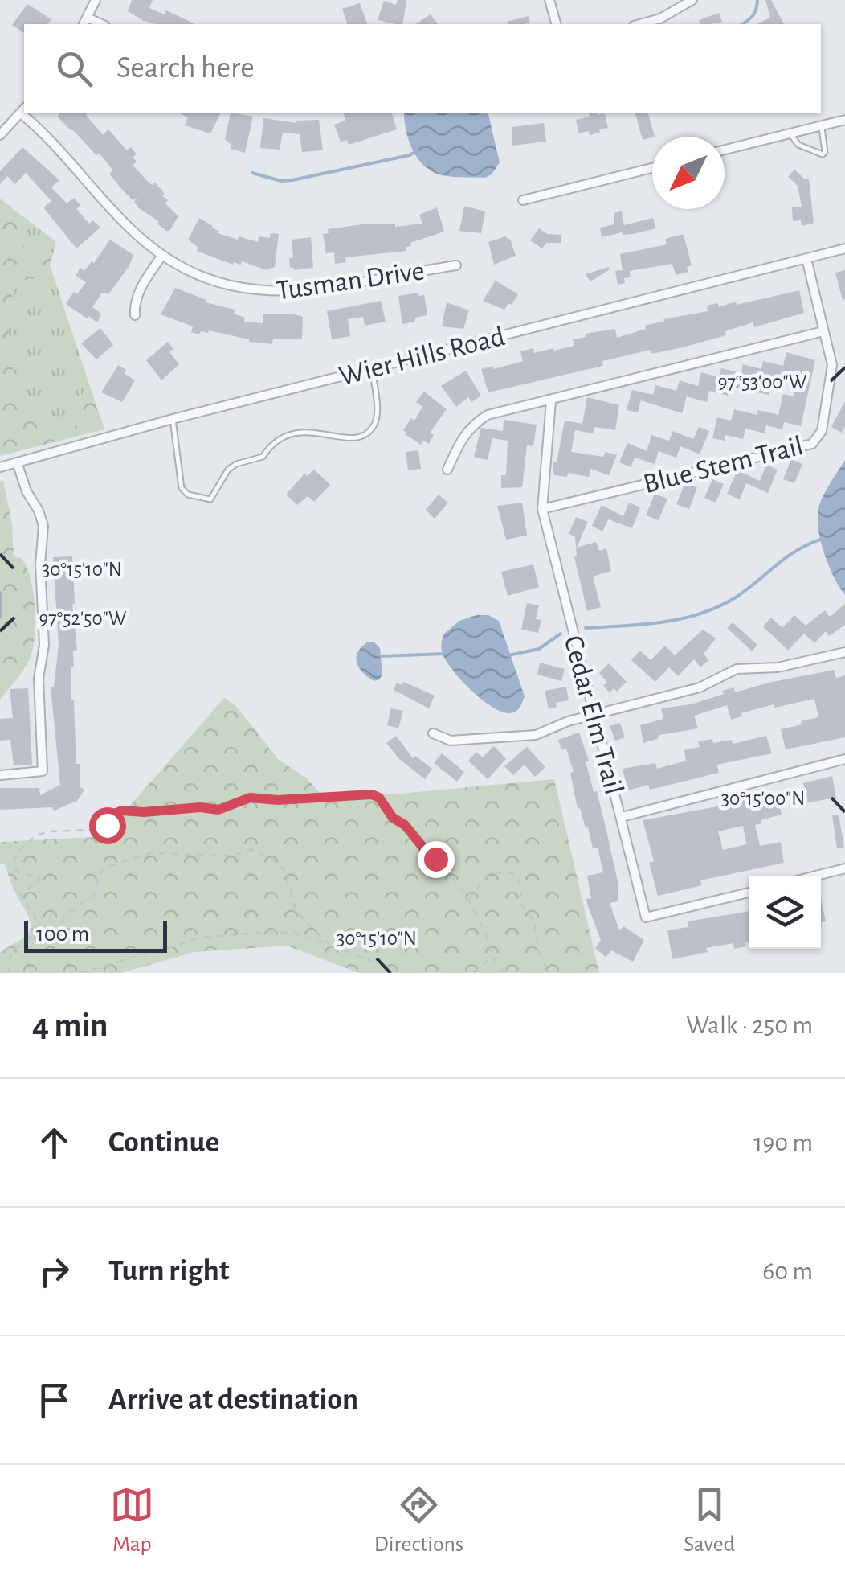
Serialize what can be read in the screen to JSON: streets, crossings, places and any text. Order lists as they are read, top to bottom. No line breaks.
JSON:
{"streets":{"street":["Tusman Drive","Wier Hills Road","Blue Stem Trail","Cedar Elm Trail"]},"crossings":[["Wier Hills Road","Blue Stem Trail"],["Blue Stem Trail","Cedar Elm Trail"]],"scale_bar":"100 m","north":"bottom left","page":{"search":"Search here","scale":"100 m","heading":["4 min","Walk · 250 m"],"list":[["Continue","190 m"],["Turn right","60 m"],"Arrive at destination"],"nav":["Map","Directions","Saved"]},"coordinates":["97°53'00\"W","30°15'10\"N","97°52'50\"W","30°15'00\"N"]}
